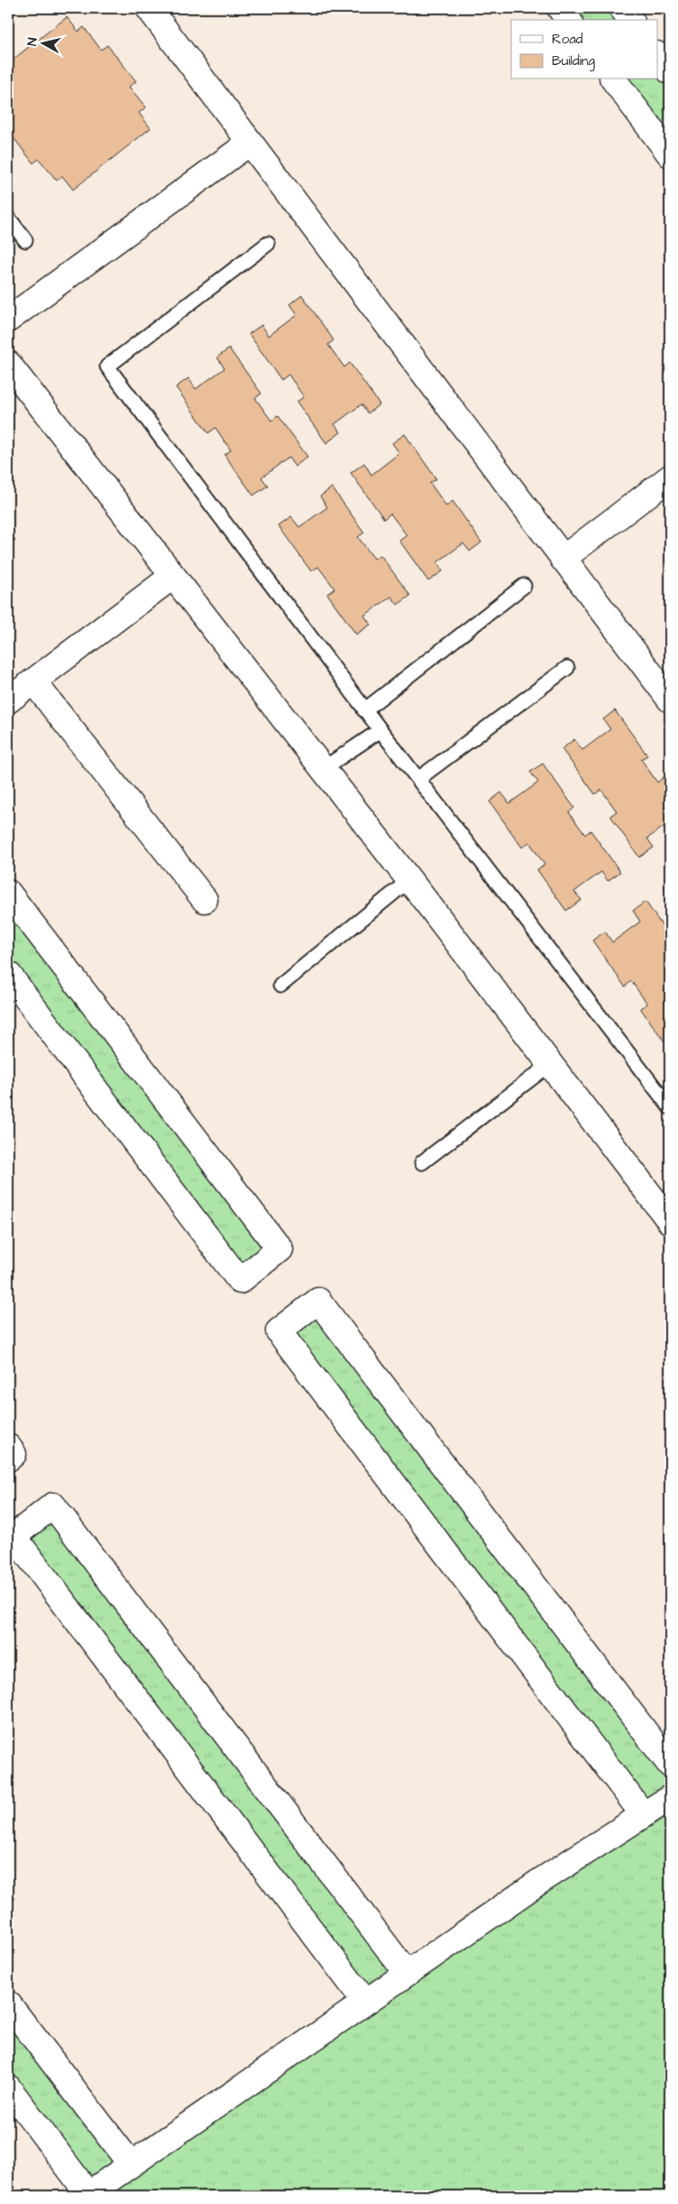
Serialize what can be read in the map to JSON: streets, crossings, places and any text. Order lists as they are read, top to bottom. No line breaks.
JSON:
{"legend":["Road","Building"],"north":"left"}
